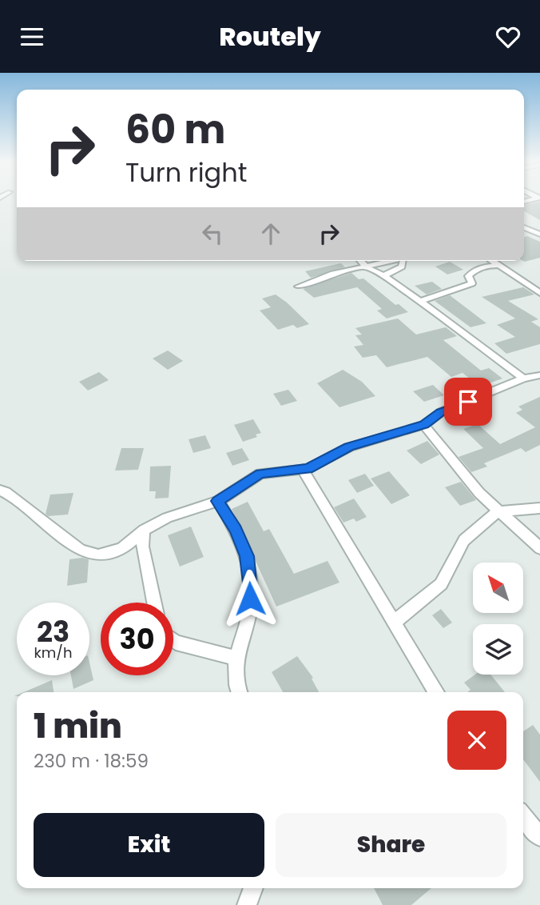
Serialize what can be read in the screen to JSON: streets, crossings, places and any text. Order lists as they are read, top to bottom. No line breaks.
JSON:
{"north":"top left","page":{"header":"Routely","turn":["60 m","Turn right"],"speed":"23 km/h","limit":"30","heading":["1 min","230 m · 18:59"],"buttons":["Exit","Share"]}}
